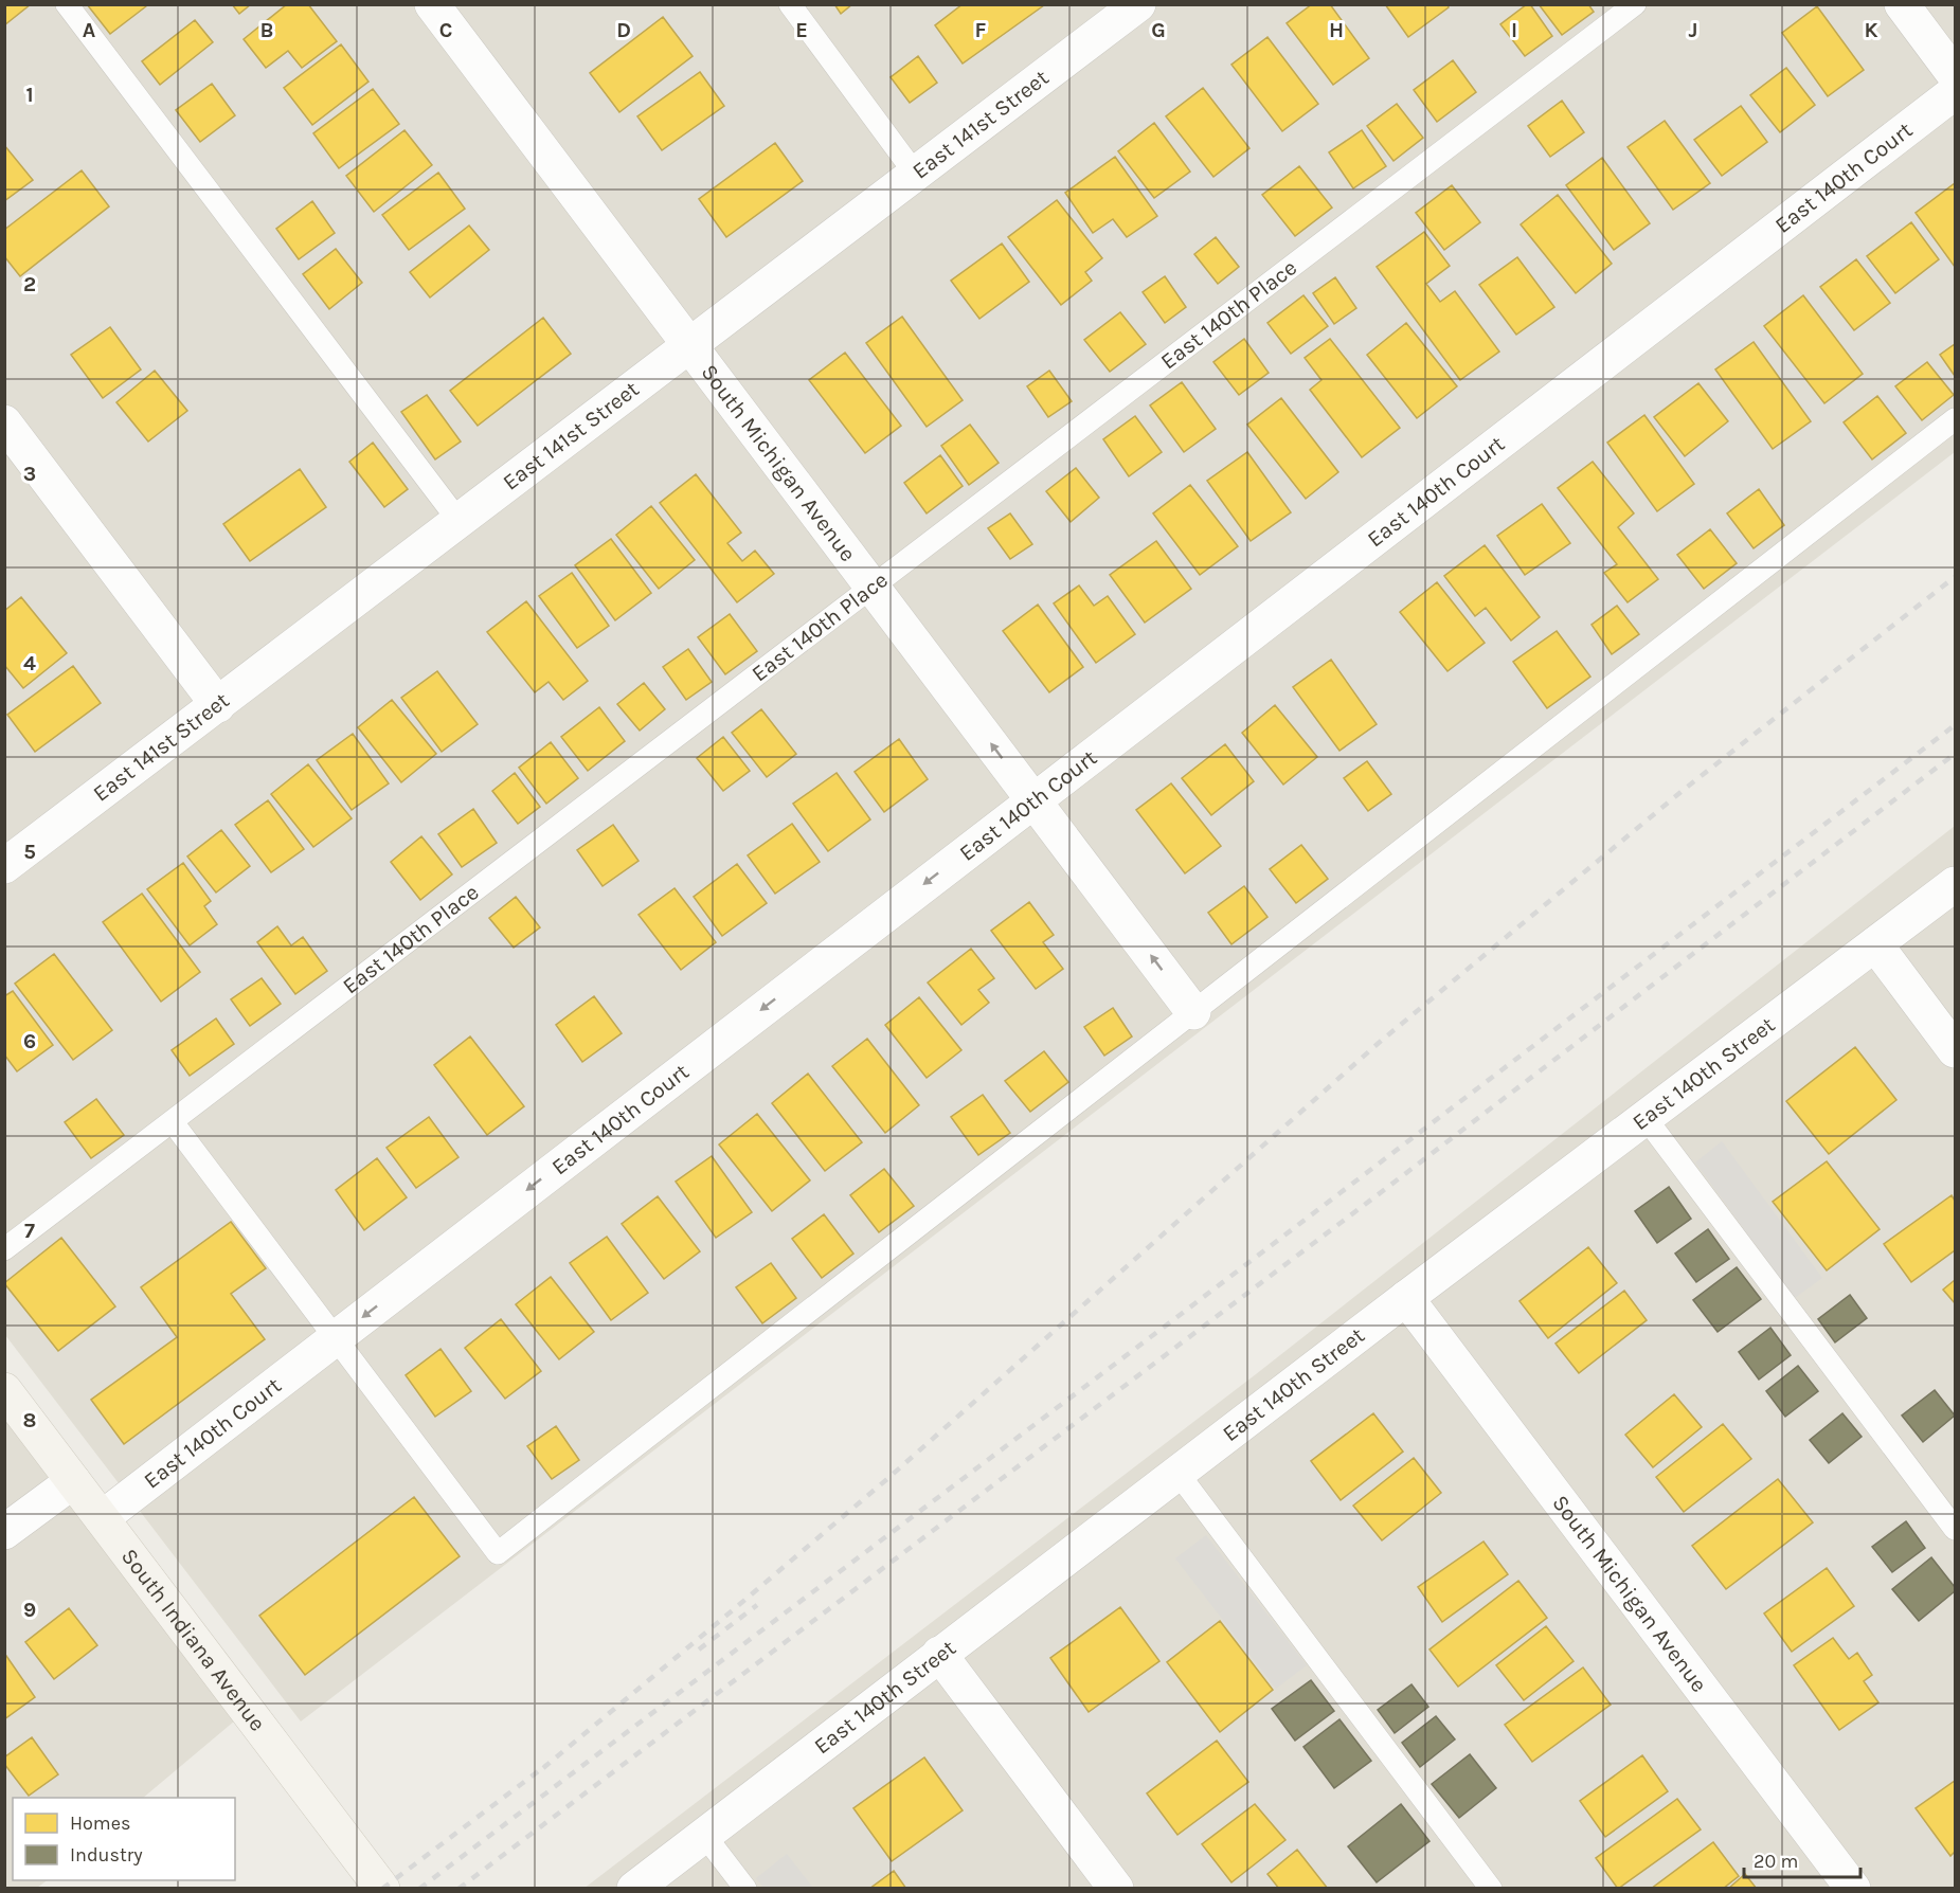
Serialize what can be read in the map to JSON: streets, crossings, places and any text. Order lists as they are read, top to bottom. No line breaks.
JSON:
{"streets":{"main road":["South Indiana Avenue"],"street":["East 141st Street","East 140th Court","South Michigan Avenue","East 140th Street"],"lane":["East 140th Place"]},"crossings":[["East 141st Street","South Michigan Avenue"],["East 140th Court","South Michigan Avenue"],["East 140th Court","South Indiana Avenue"],["East 140th Place","South Michigan Avenue"],["South Michigan Avenue","East 140th Street"]],"one_way":["East 140th Court"],"legend":["Homes","Industry"],"scale_bar":"20 m","grid":{"columns":["A","B","C","D","E","F","G","H","I","J","K"],"rows":["1","2","3","4","5","6","7","8","9"]}}
